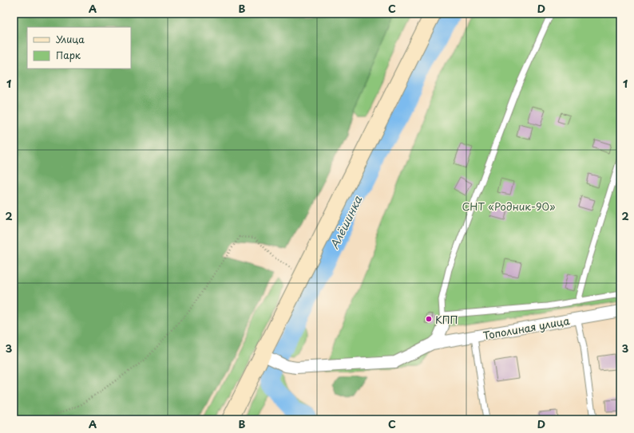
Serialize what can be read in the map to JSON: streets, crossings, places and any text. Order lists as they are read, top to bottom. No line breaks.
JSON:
{"streets":{"street":["Тополиная улица"]},"water":["Алёшинка"],"parks":["СНТ «Родник-90»"],"places":["КПП"],"legend":["Улица","Парк"],"grid":{"columns":["A","B","C","D"],"rows":["1","2","3"]}}
